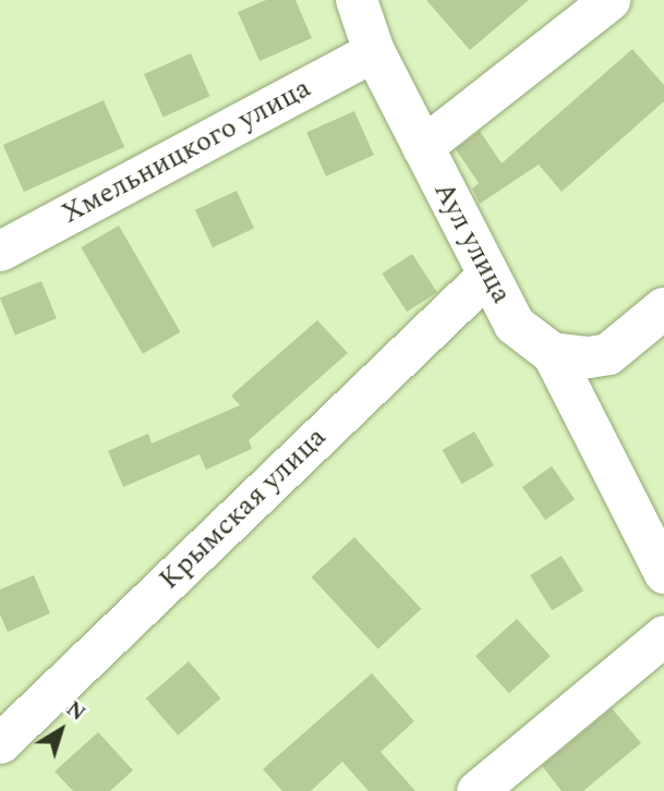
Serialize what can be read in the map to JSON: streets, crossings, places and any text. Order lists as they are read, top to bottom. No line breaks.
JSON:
{"streets":{"main road":["Аул улица"],"street":["Хмельницкого улица","Крымская улица"]},"crossings":[["Хмельницкого улица","Аул улица"],["Аул улица","Крымская улица"]],"north":"top right"}
